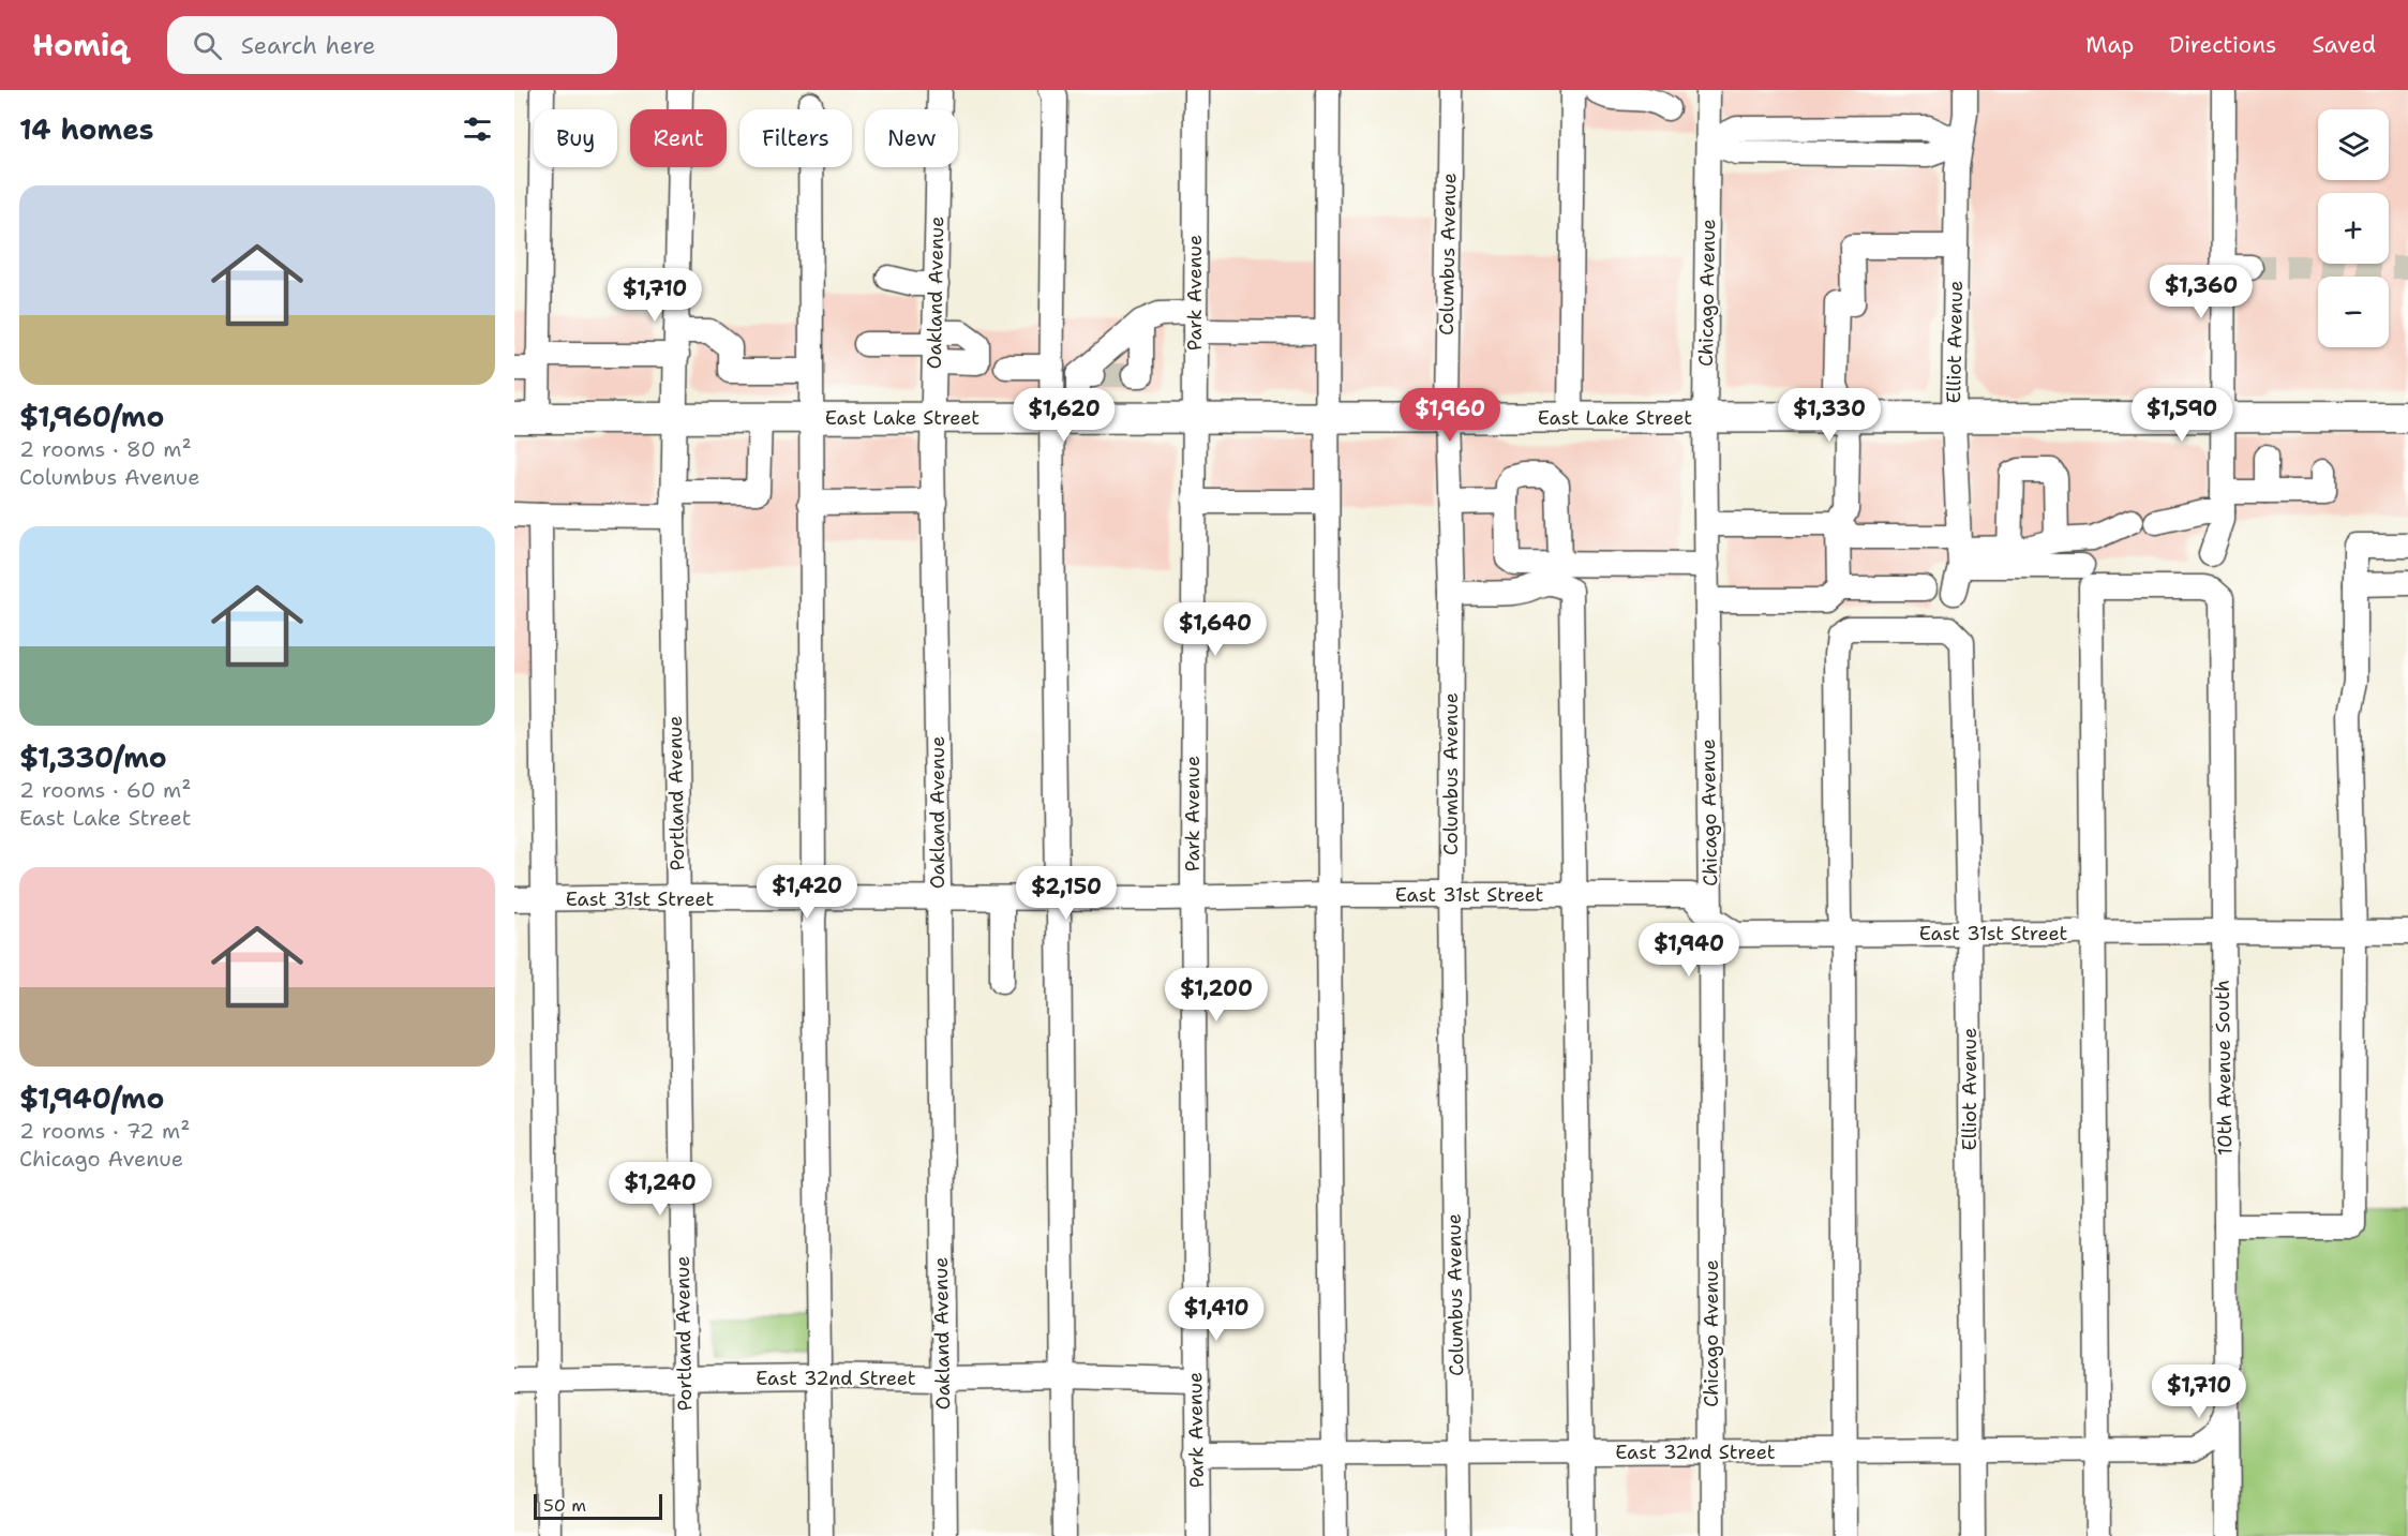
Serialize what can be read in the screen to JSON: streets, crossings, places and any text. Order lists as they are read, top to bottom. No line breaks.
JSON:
{"streets":{"main road":["East Lake Street"],"street":["Columbus Avenue","Oakland Avenue","Park Avenue","Chicago Avenue","Elliot Avenue","Portland Avenue","East 31st Street","10th Avenue South","East 32nd Street"]},"crossings":[["Columbus Avenue","East Lake Street"],["Columbus Avenue","East 31st Street"],["Columbus Avenue","East 32nd Street"],["Oakland Avenue","East Lake Street"],["Oakland Avenue","East 31st Street"],["Oakland Avenue","East 32nd Street"],["Park Avenue","East Lake Street"],["Park Avenue","East 31st Street"],["Park Avenue","East 32nd Street"],["Chicago Avenue","East Lake Street"],["Chicago Avenue","East 31st Street"],["Chicago Avenue","East 32nd Street"],["Elliot Avenue","East Lake Street"],["Elliot Avenue","East 31st Street"],["Elliot Avenue","East 32nd Street"],["East Lake Street","Portland Avenue"],["Portland Avenue","East 31st Street"],["Portland Avenue","East 32nd Street"],["East 31st Street","10th Avenue South"]],"scale_bar":"50 m","page":{"header":"Homiq","search":"Search here","nav":["Map","Directions","Saved"],"heading":"14 homes","map_buttons":["+","−"],"chip":["Buy","Rent","Filters","New"],"list":[{"name":"$1,960/mo","note":"2 rooms · 80 m² · Columbus Avenue"},{"name":"$1,330/mo","note":"2 rooms · 60 m² · East Lake Street"},{"name":"$1,940/mo","note":"2 rooms · 72 m² · Chicago Avenue"}],"price":["$1,360","$1,710","$1,620","$1,960","$1,330","$1,590","$1,640","$1,420","$2,150","$1,940","$1,200","$1,240","$1,410","$1,710"],"scale":"50 m"}}
